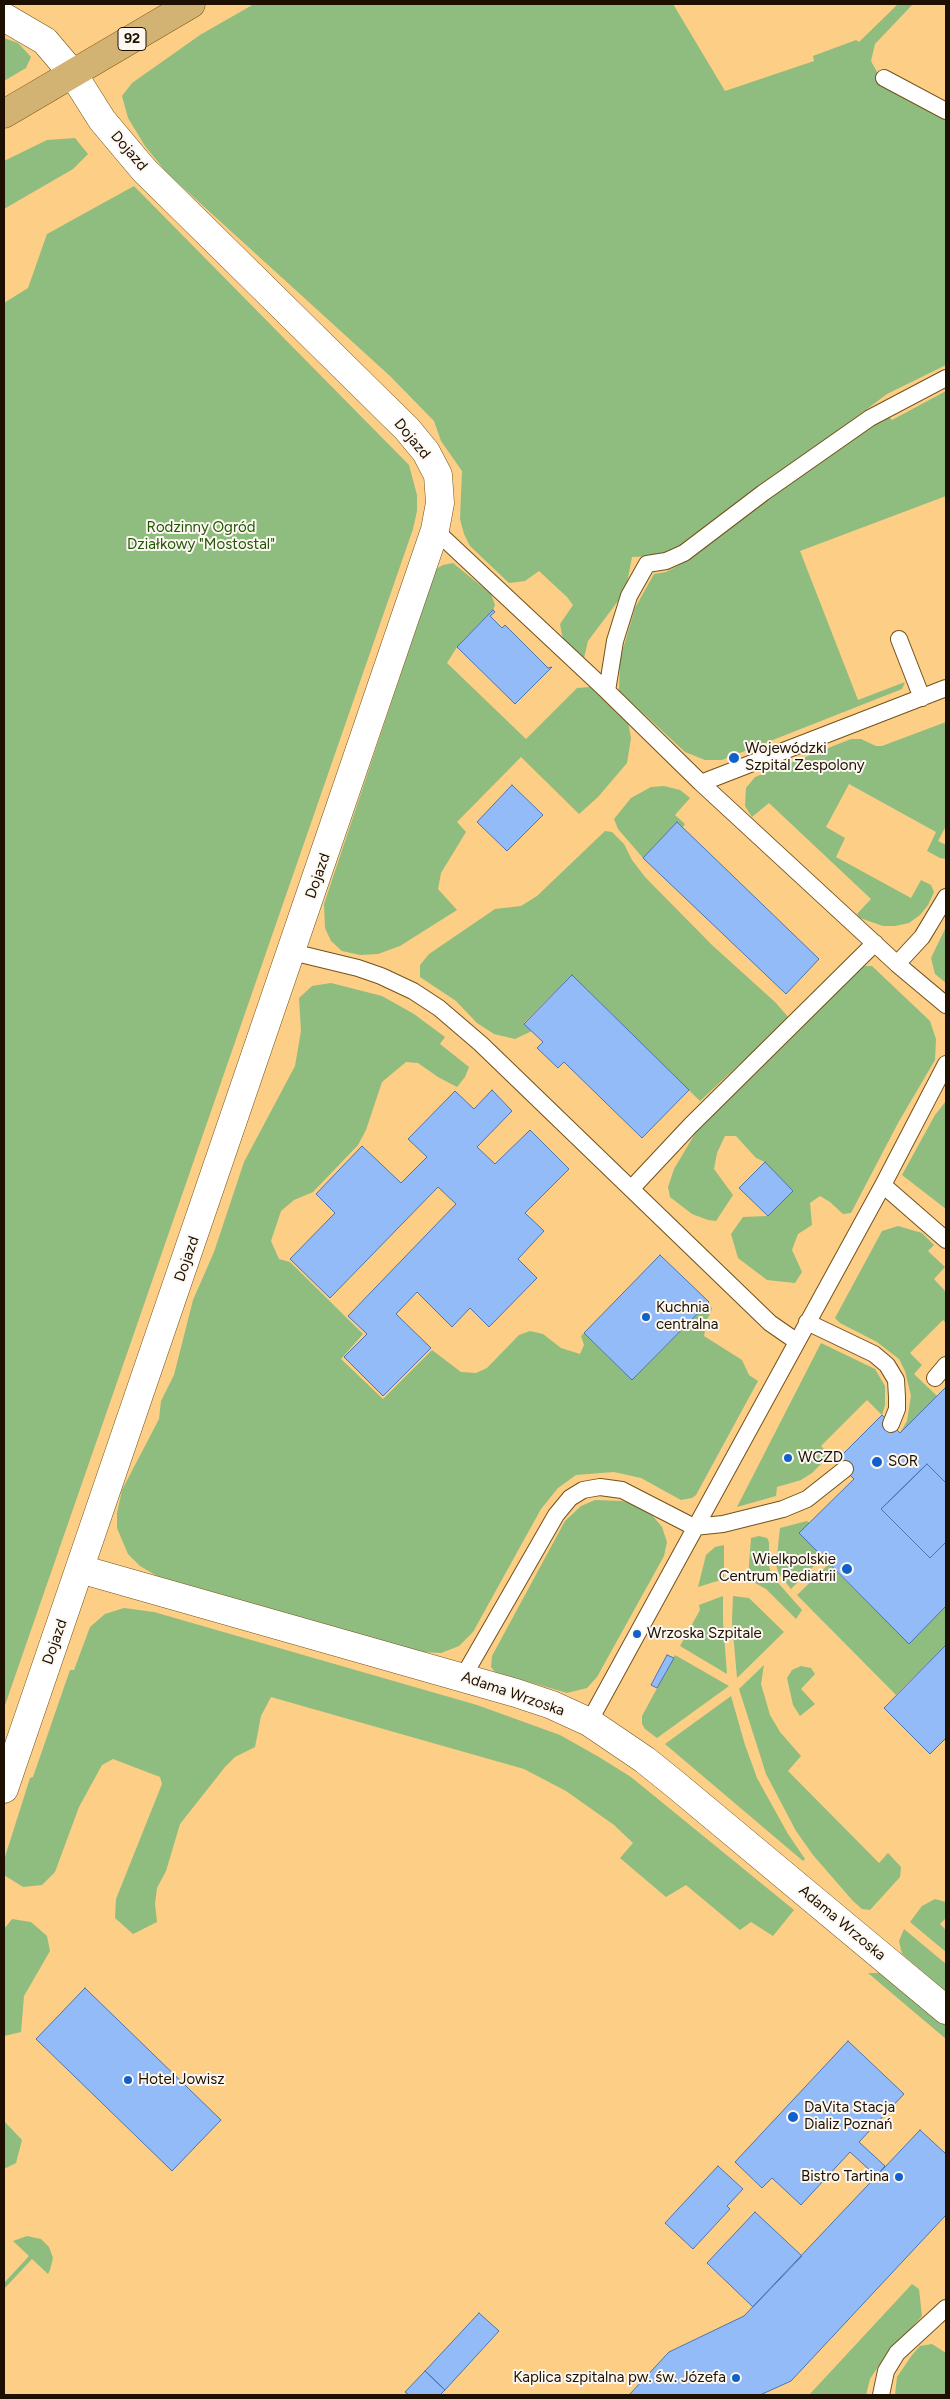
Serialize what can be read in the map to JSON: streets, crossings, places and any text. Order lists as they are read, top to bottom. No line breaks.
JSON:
{"streets":{"main road":["92"],"street":["Dojazd","Adama Wrzoska"]},"crossings":[["92","Dojazd"],["Dojazd","Adama Wrzoska"]],"parks":["Rodzinny Ogród Działkowy \"Mostostal\""],"places":["Wojewódzki Szpital Zespolony","Kuchnia centralna","WCZD","SOR","Wielkpolskie Centrum Pediatrii","Wrzoska Szpitale","Hotel Jowisz","DaVita Stacja Dializ Poznań","Bistro Tartina","Kaplica szpitalna pw. św. Józefa"]}
